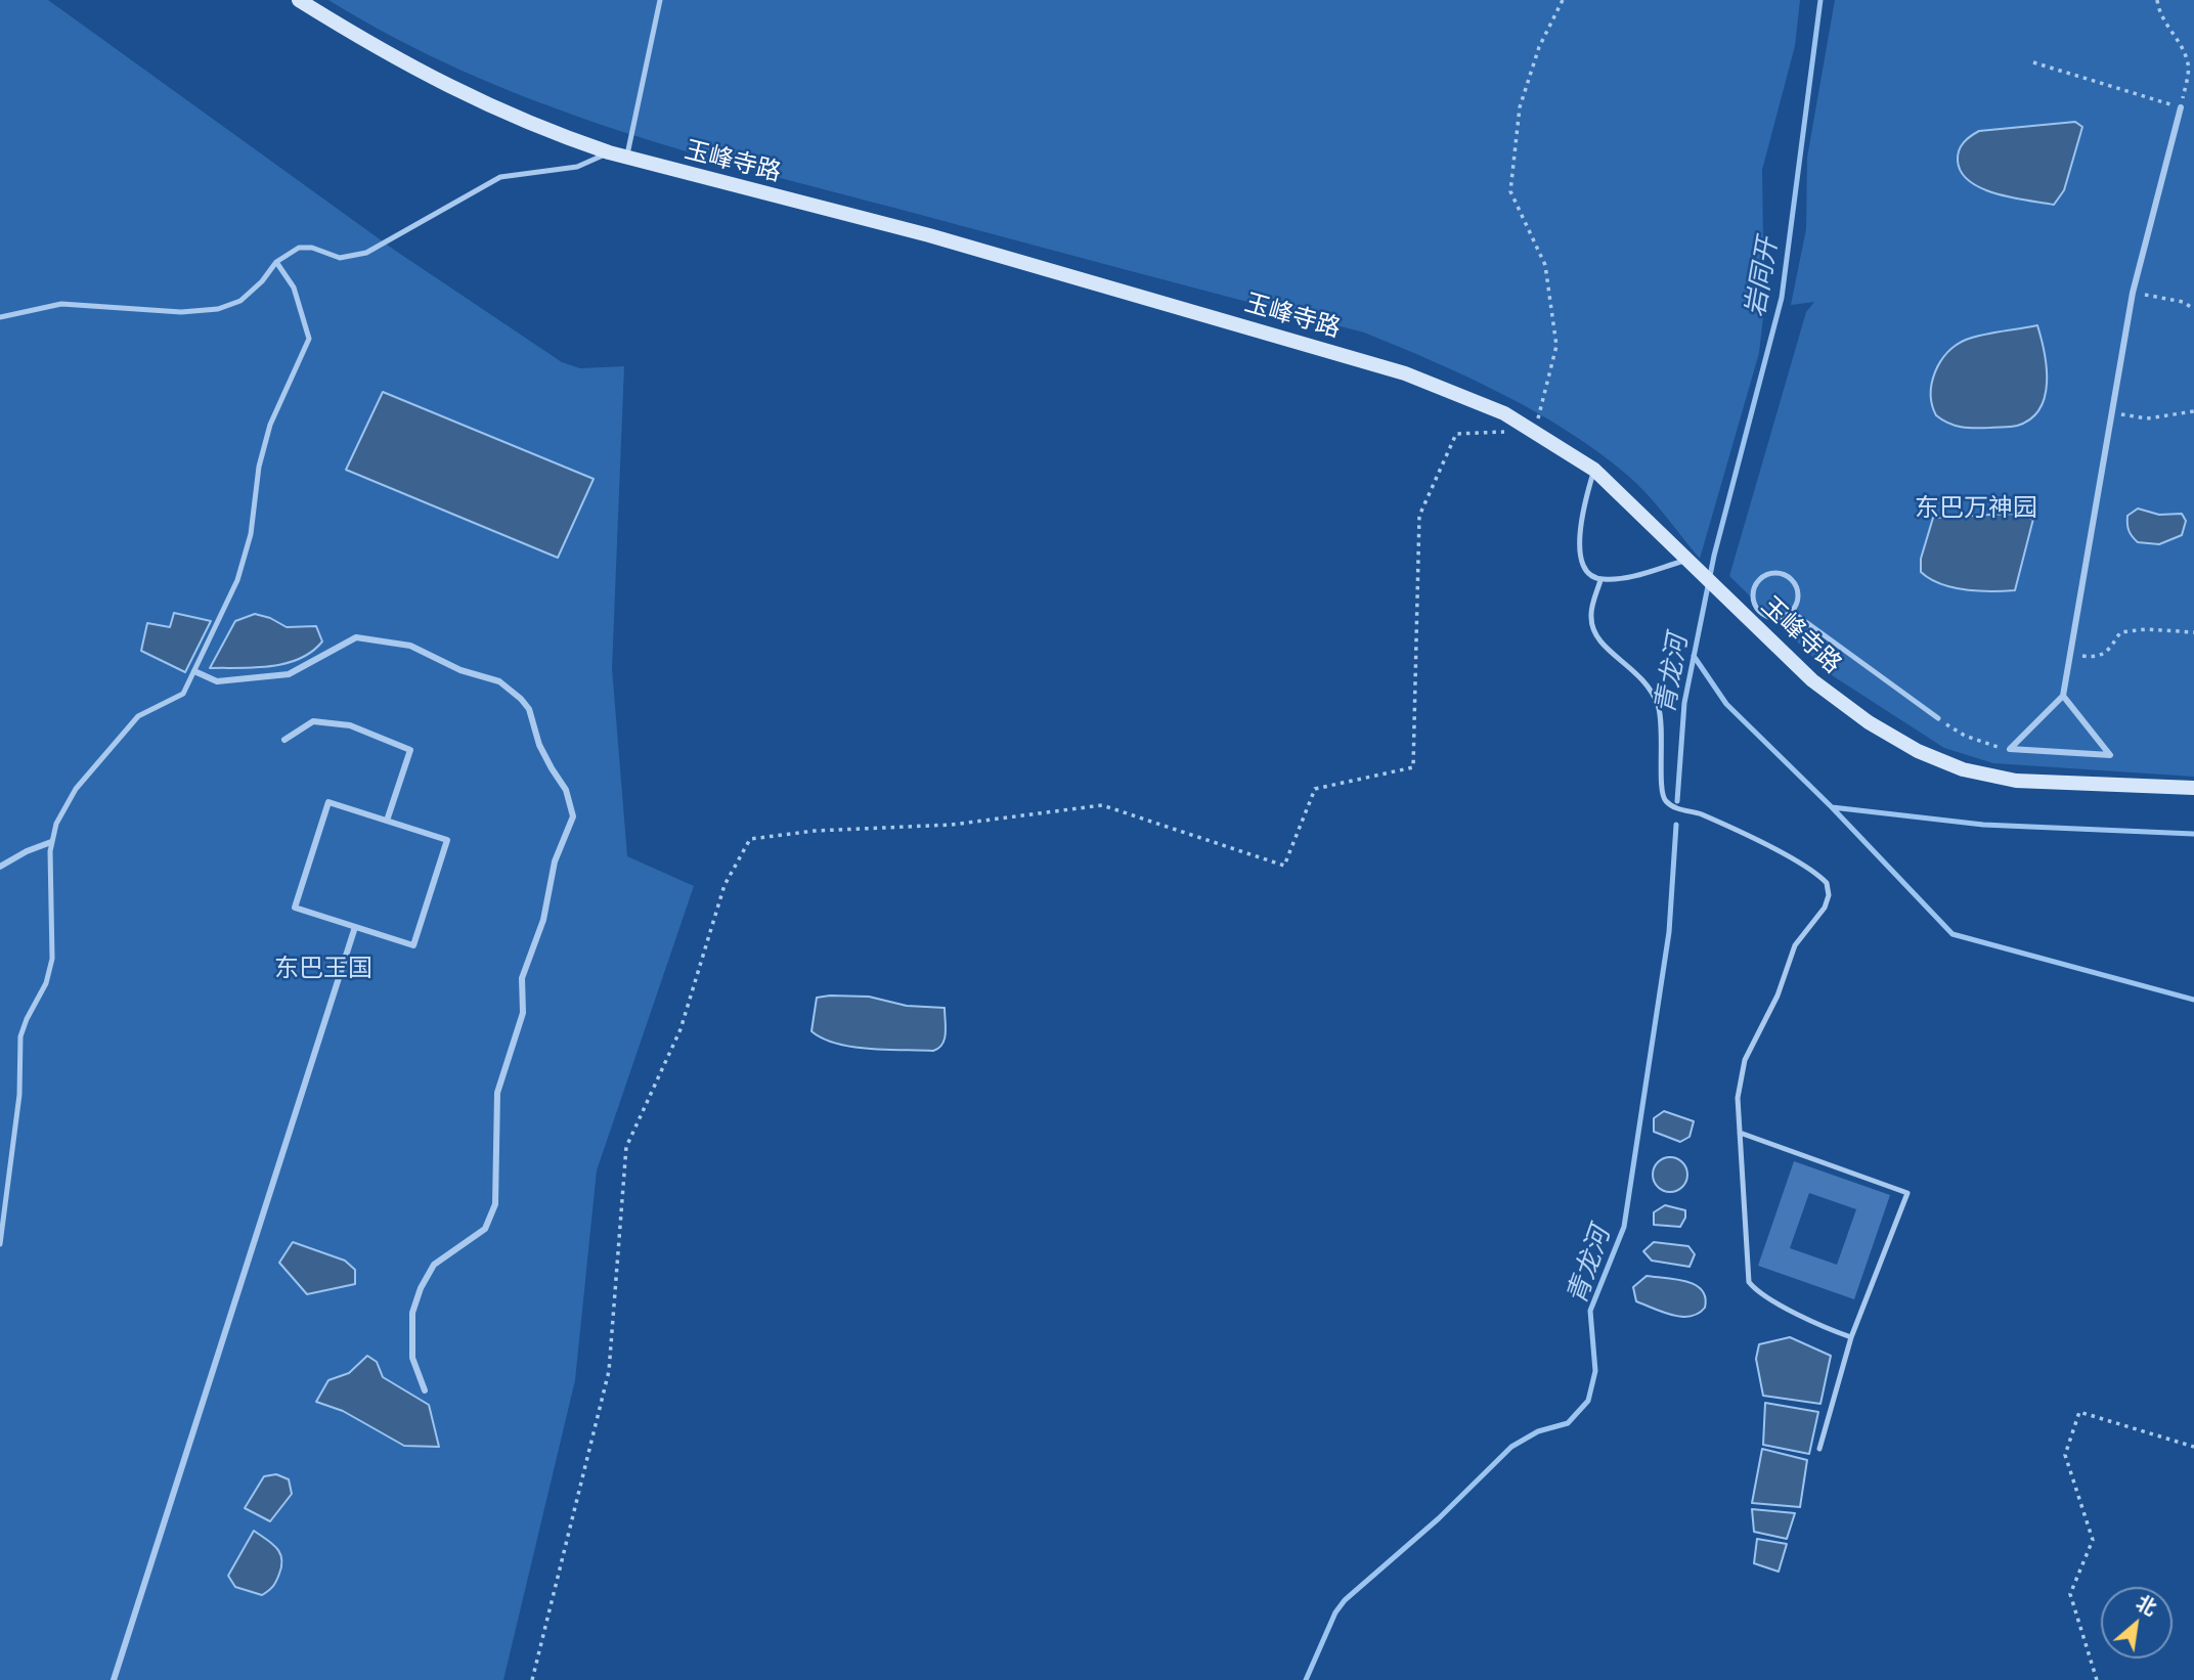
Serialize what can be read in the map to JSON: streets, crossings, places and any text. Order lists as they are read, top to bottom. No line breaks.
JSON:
{"streets":{"main road":["玉峰寺路"]},"water":["岩同开","青龙河"],"parks":["东巴万神园","东巴王国"],"north":"top right"}
